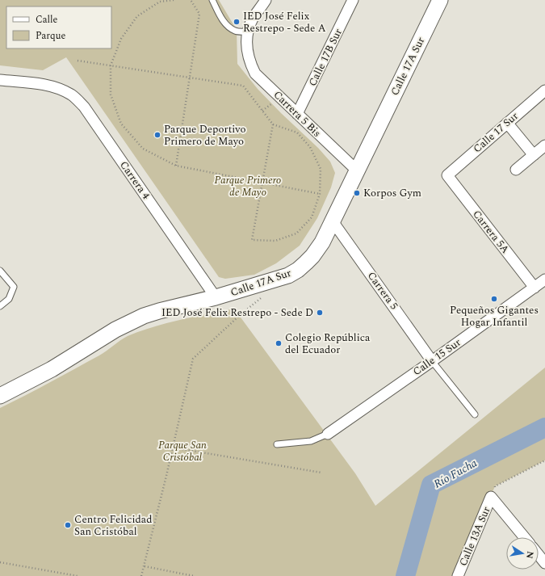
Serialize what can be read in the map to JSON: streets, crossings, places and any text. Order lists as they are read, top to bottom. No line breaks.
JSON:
{"streets":{"street":["Calle 17B Sur","Calle 17A Sur","Carrera 5 Bis","Calle 17 Sur","Carrera 4","Carrera 5A","Carrera 5","Calle 15 Sur","Calle 13A Sur"]},"crossings":[["Calle 17B Sur","Carrera 5 Bis"],["Calle 17A Sur","Carrera 5 Bis"],["Calle 17A Sur","Carrera 4"],["Calle 17A Sur","Carrera 5"],["Calle 17 Sur","Carrera 5A"],["Carrera 5A","Calle 15 Sur"],["Carrera 5","Calle 15 Sur"]],"water":["Río Fucha"],"parks":["Parque Primero de Mayo","Parque San Cristóbal"],"places":["IED José Felix Restrepo - Sede A","Parque Deportivo Primero de Mayo","Korpos Gym","Pequeños Gigantes Hogar Infantil","IED José Felix Restrepo - Sede D","Colegio República del Ecuador","Centro Felicidad San Cristóbal"],"legend":["Calle","Parque"],"north":"right"}
